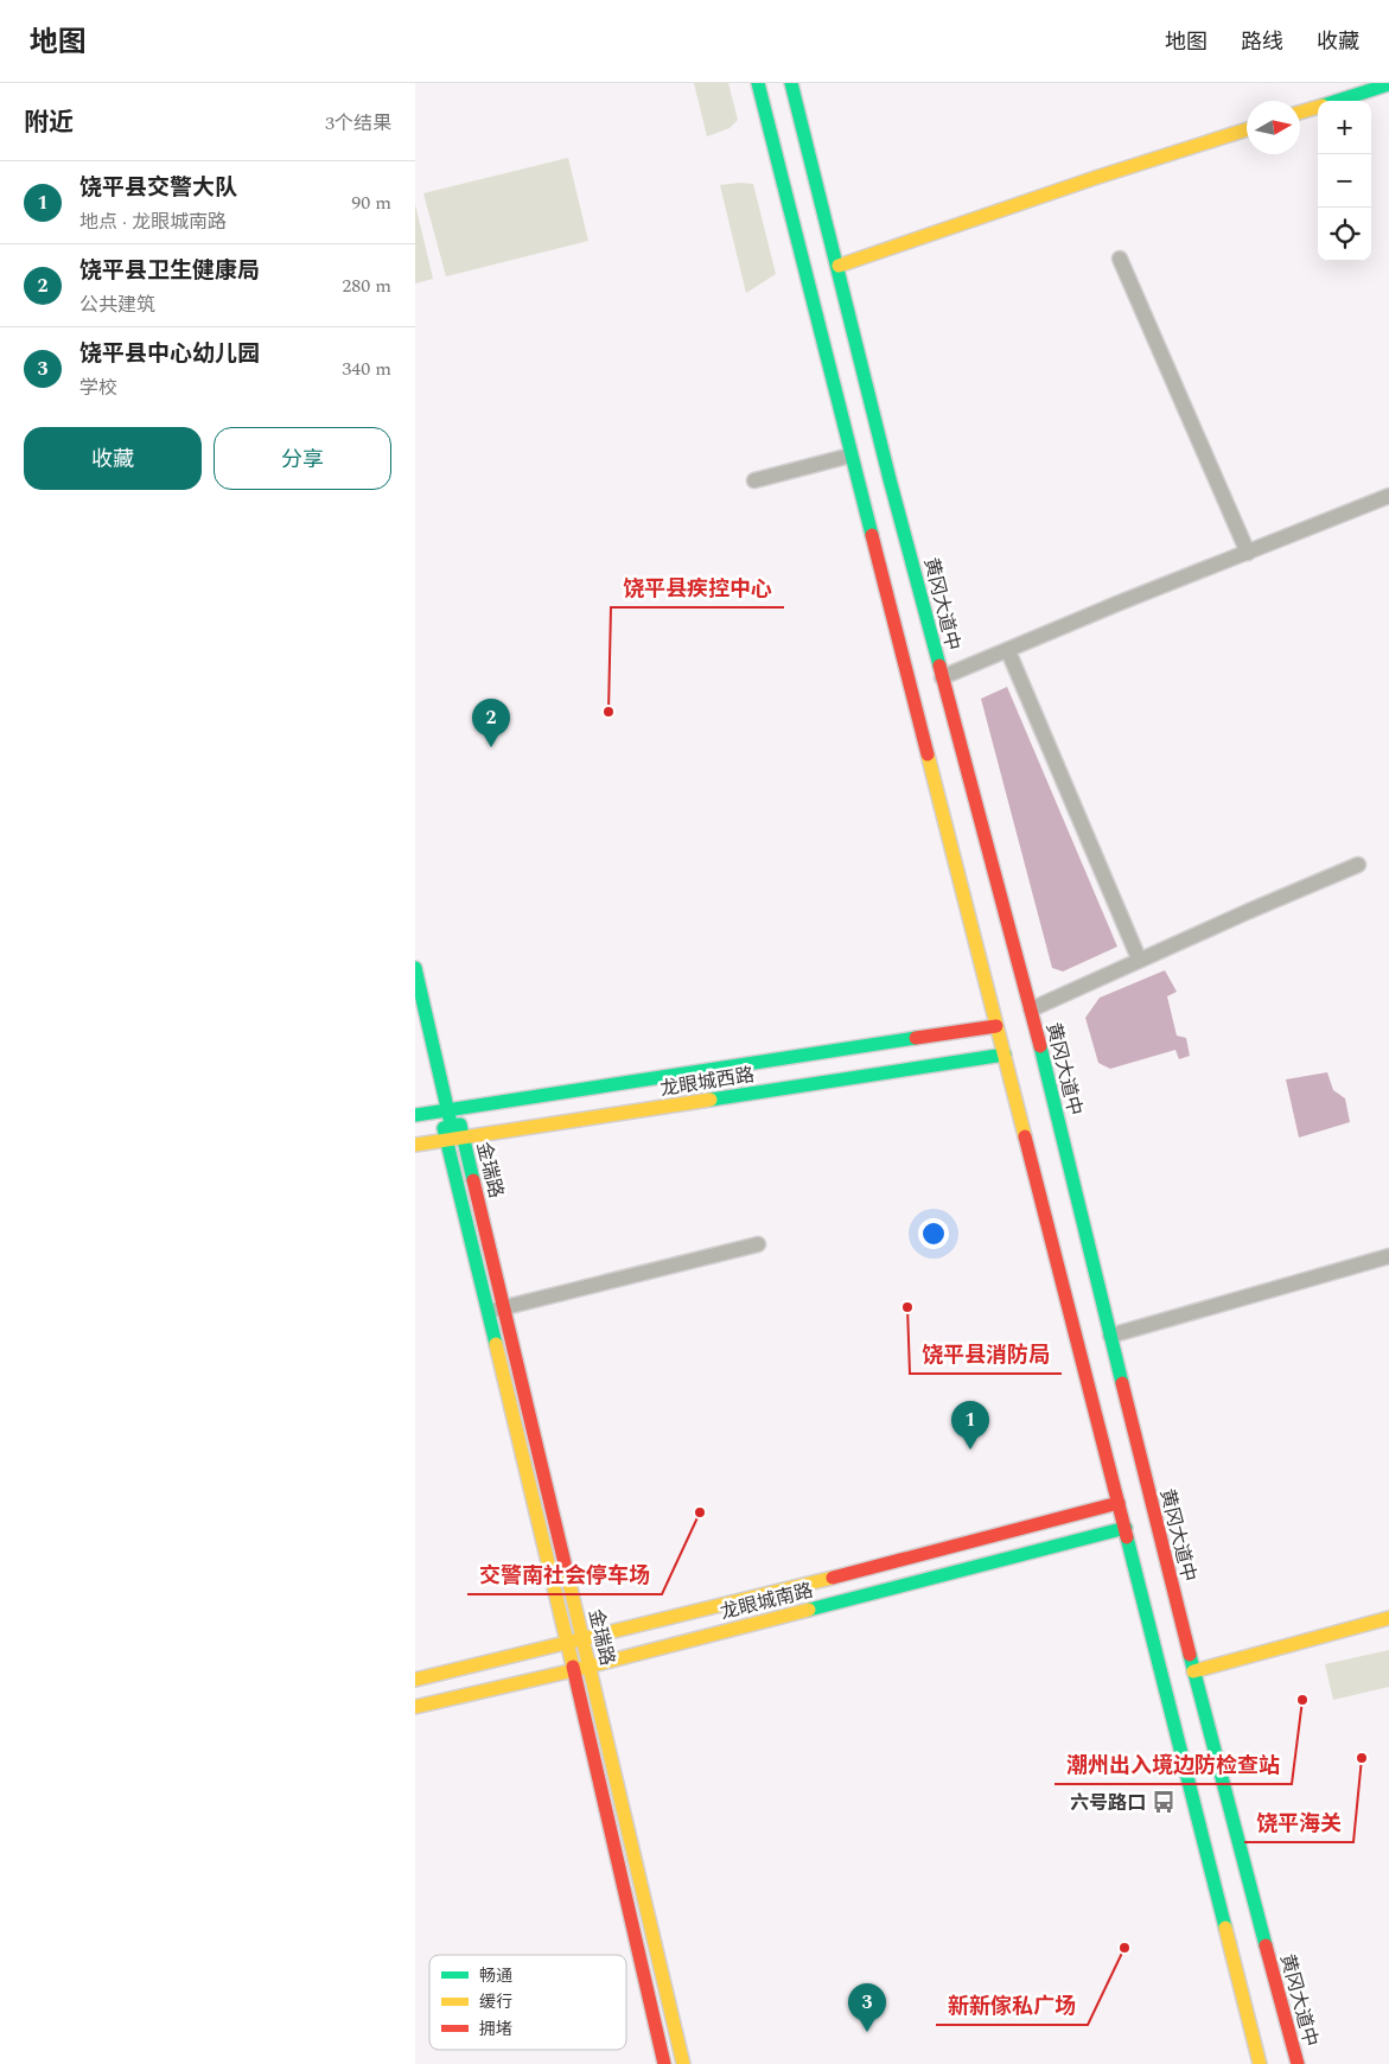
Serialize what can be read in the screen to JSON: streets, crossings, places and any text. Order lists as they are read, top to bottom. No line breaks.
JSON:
{"streets":{"main road":["黄冈大道中","龙眼城西路","金瑞路","龙眼城南路"]},"crossings":[["黄冈大道中","龙眼城西路"],["黄冈大道中","龙眼城南路"],["金瑞路","龙眼城南路"]],"places":{"other":["饶平县疾控中心","饶平县消防局","交警南社会停车场","潮州出入境边防检查站","饶平海关","新新傢私广场"],"bus stop":["六号路口"]},"legend":["畅通","缓行","拥堵"],"north":"right","page":{"header":"地图","nav":["地图","路线","收藏"],"heading":["附近","3个结果"],"map_buttons":["+","−"],"list":[{"mark":"1","name":"饶平县交警大队","note":"地点 · 龙眼城南路","value":"90 m"},{"mark":"2","name":"饶平县卫生健康局","note":"公共建筑","value":"280 m"},{"mark":"3","name":"饶平县中心幼儿园","note":"学校","value":"340 m"}],"buttons":["收藏","分享"],"pins":["2","1","3"]}}
